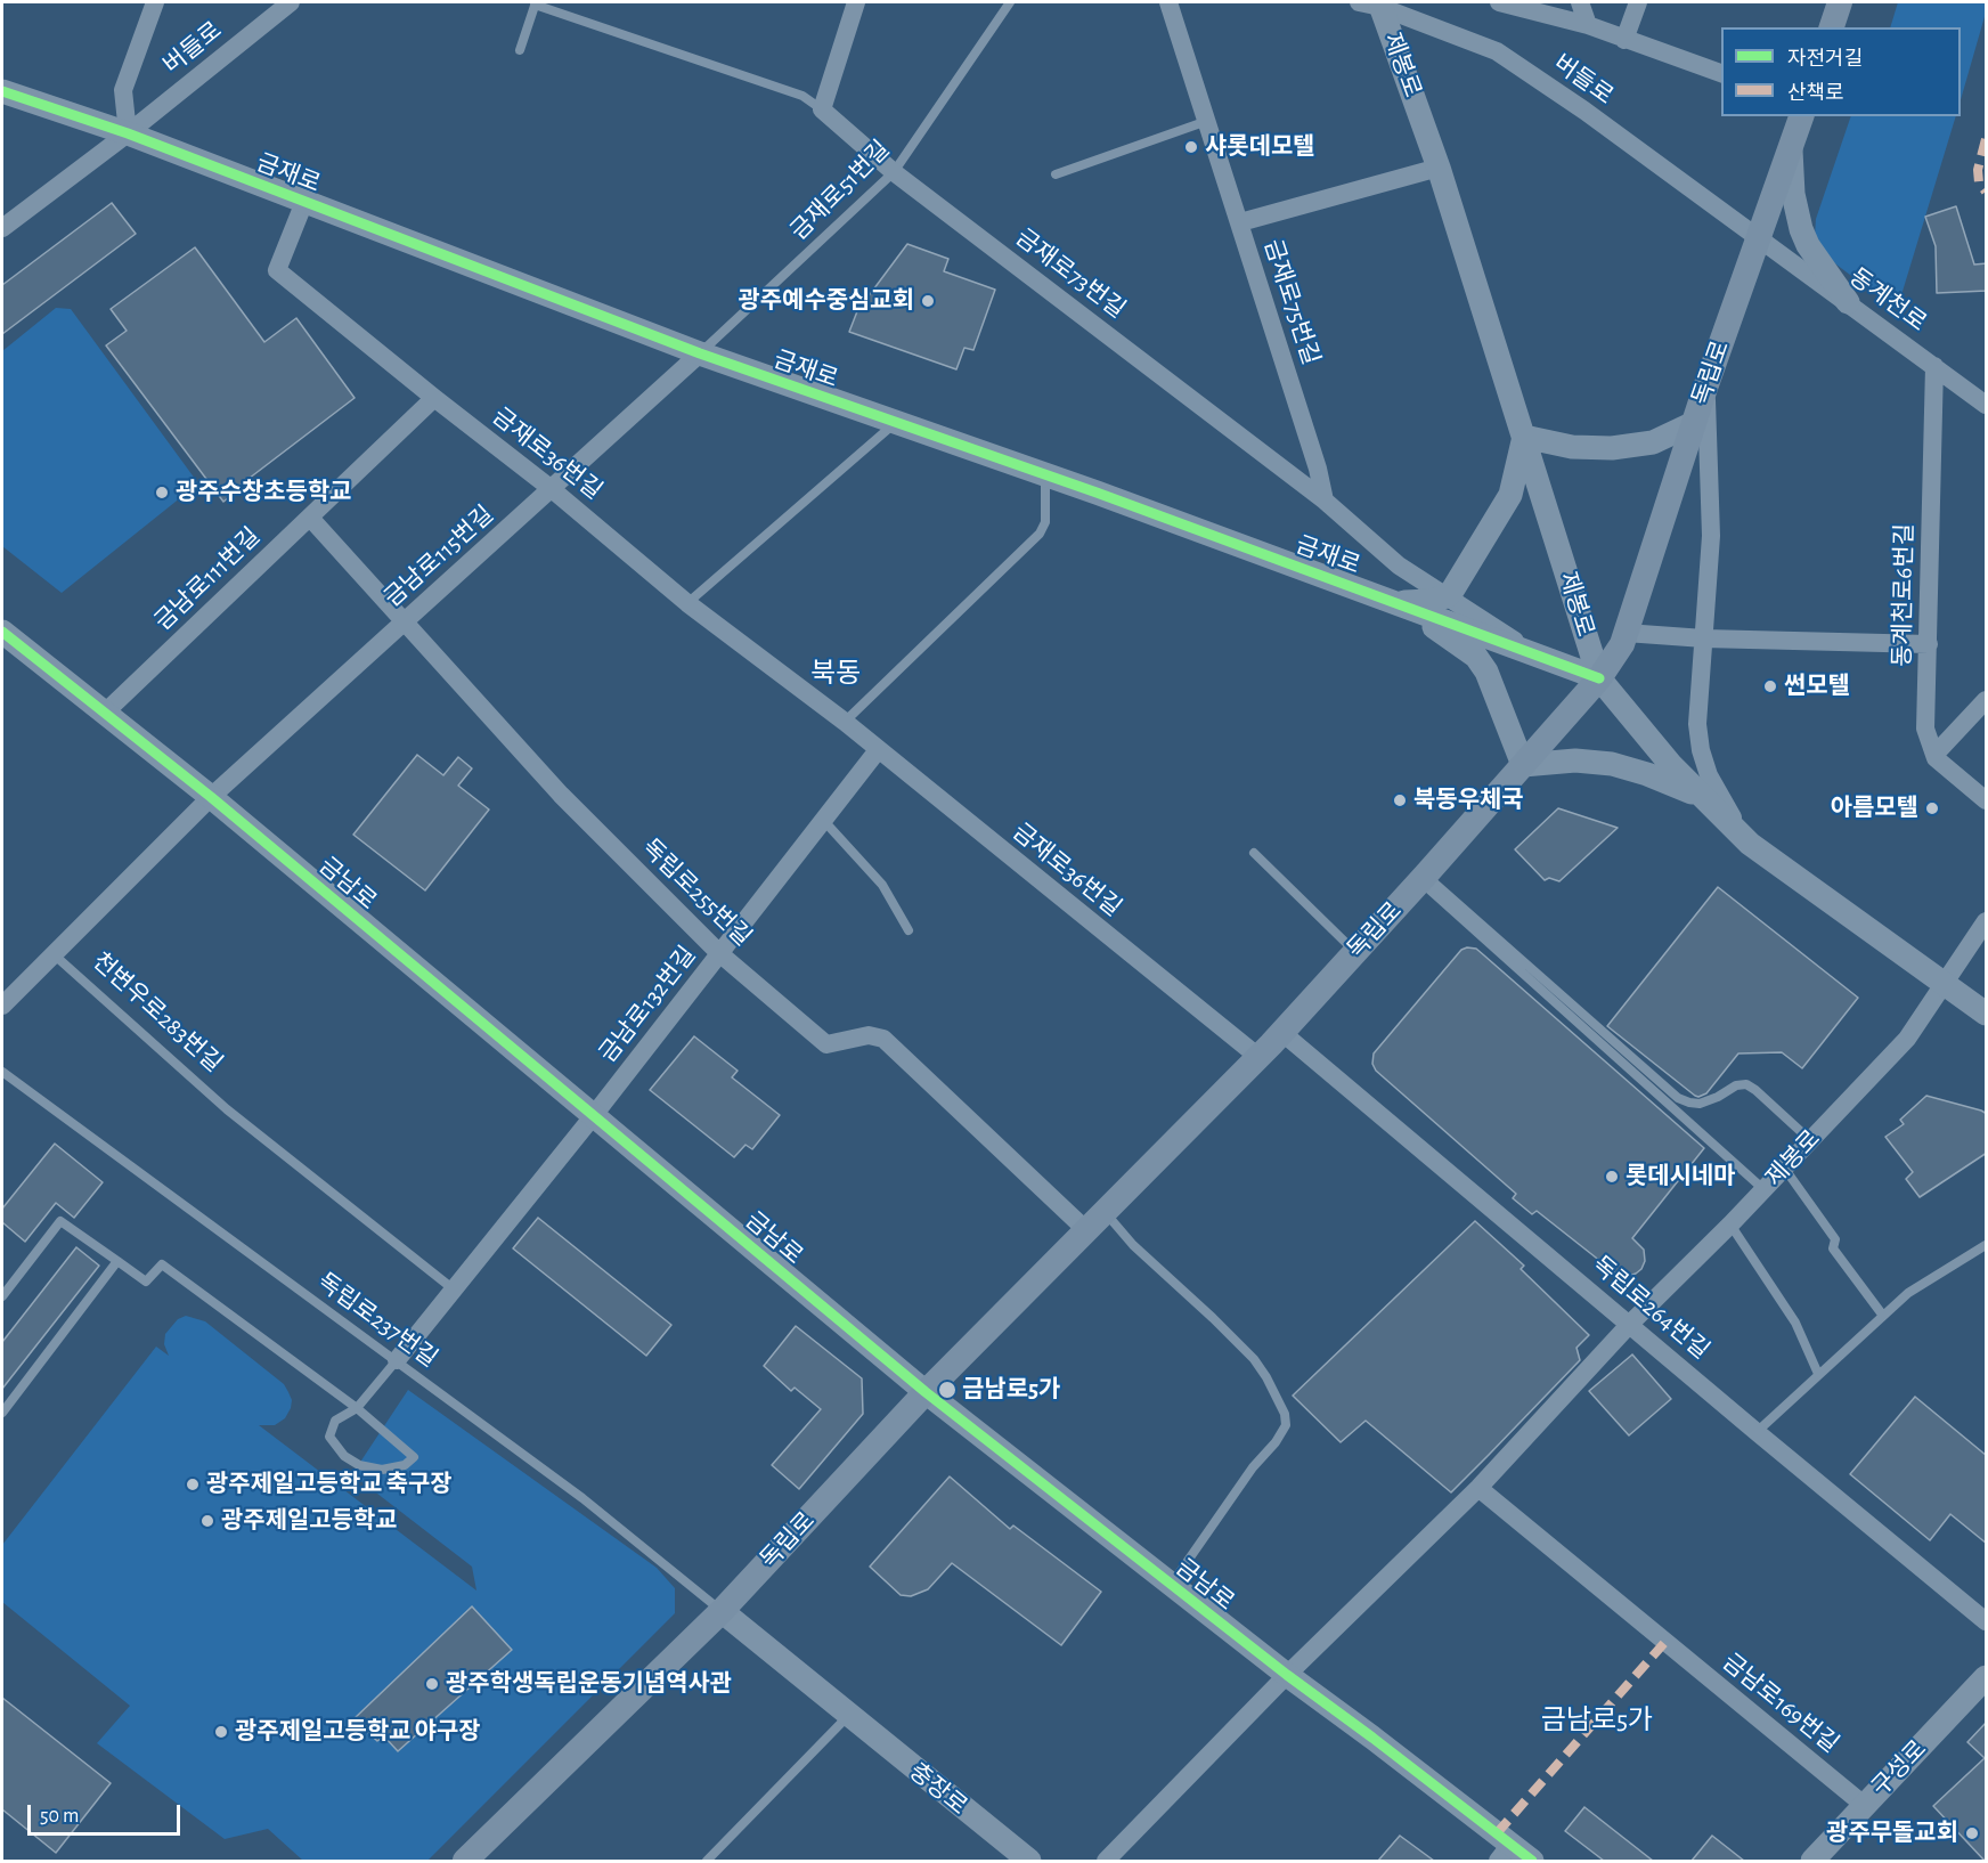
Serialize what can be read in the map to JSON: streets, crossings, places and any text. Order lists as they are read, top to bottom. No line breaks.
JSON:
{"streets":{"main road":["독립로"],"street":["버들로","제봉로","금재로","금재로73번길","동계천로","금재로75번길","금재로36번길","금남로115번길","금남로111번길","동계천로6번길","금남로","독립로255번길","금남로132번길","천변우로283번길","독립로264번길","금남로169번길","구성로","충장로"],"lane":["금재로51번길","독립로237번길"]},"crossings":[["버들로","제봉로"],["버들로","금재로"],["버들로","동계천로"],["버들로","독립로"],["제봉로","금재로"],["제봉로","독립로"],["제봉로","독립로264번길"],["금재로","금재로51번길"],["금재로","금재로73번길"],["금재로","독립로"],["금재로","금재로36번길"],["금재로","금남로115번길"],["금재로51번길","금재로73번길"],["금재로51번길","금남로115번길"],["금재로73번길","금재로75번길"],["동계천로","독립로"],["동계천로","동계천로6번길"],["독립로","금재로36번길"],["독립로","금남로"],["독립로","독립로255번길"],["독립로","독립로264번길"],["독립로","독립로237번길"],["독립로","충장로"],["금재로36번길","금남로115번길"],["금재로36번길","금남로111번길"],["금재로36번길","금남로132번길"],["금남로115번길","금남로"],["금남로115번길","독립로255번길"],["금남로115번길","천변우로283번길"],["금남로111번길","금남로"],["금남로111번길","독립로255번길"],["금남로","금남로132번길"],["금남로","천변우로283번길"],["독립로255번길","금남로132번길"],["금남로132번길","천변우로283번길"],["금남로132번길","독립로237번길"],["독립로237번길","충장로"],["금남로169번길","구성로"]],"districts":["북동","금남로5가"],"places":["샤롯데모텔","광주예수중심교회","광주수창초등학교","썬모텔","북동우체국","아름모텔","롯데시네마","금남로5가","광주제일고등학교 축구장","광주제일고등학교","광주학생독립운동기념역사관","광주제일고등학교 야구장","광주무돌교회"],"legend":["자전거길","산책로"],"scale_bar":"50 m"}
